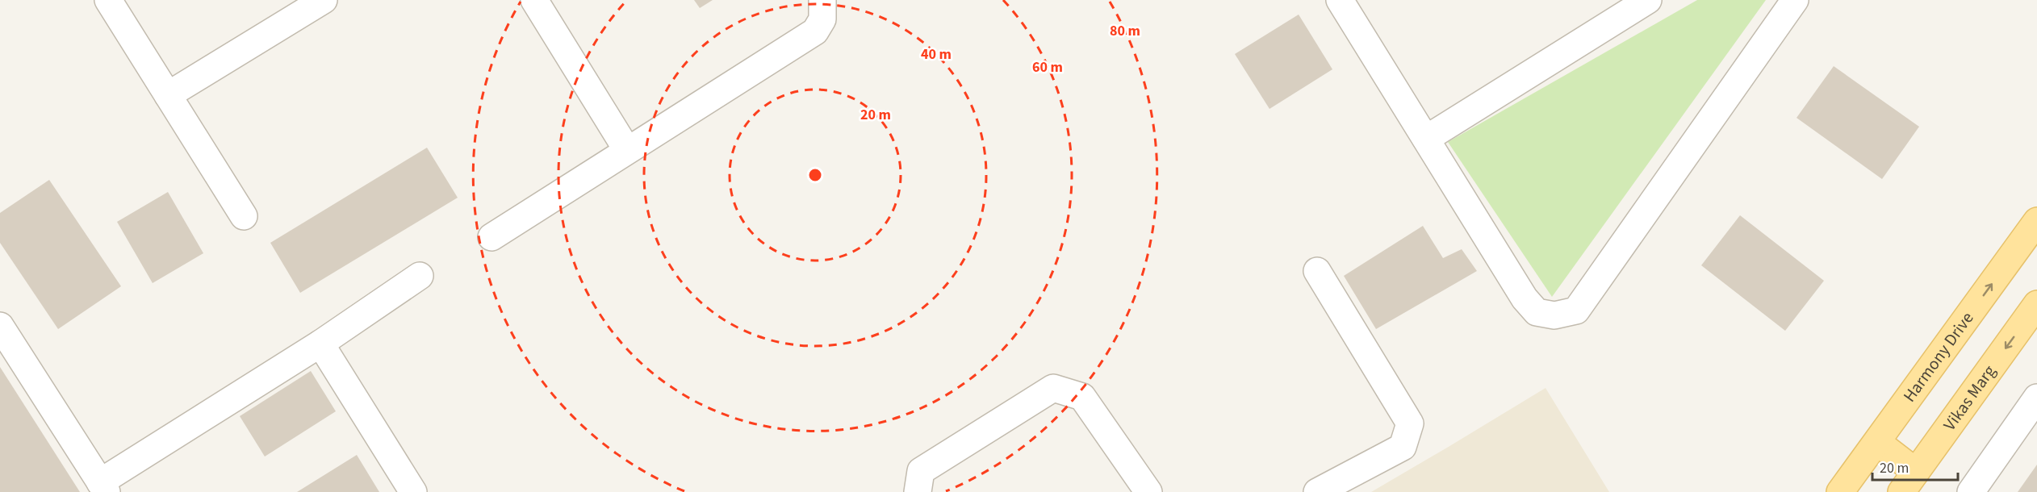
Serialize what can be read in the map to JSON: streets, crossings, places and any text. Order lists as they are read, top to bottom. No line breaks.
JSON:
{"streets":{"main road":["Harmony Drive","Vikas Marg"]},"one_way":["Harmony Drive","Vikas Marg"],"scale_bar":"20 m","rings":["80 m","40 m","60 m","20 m"]}
